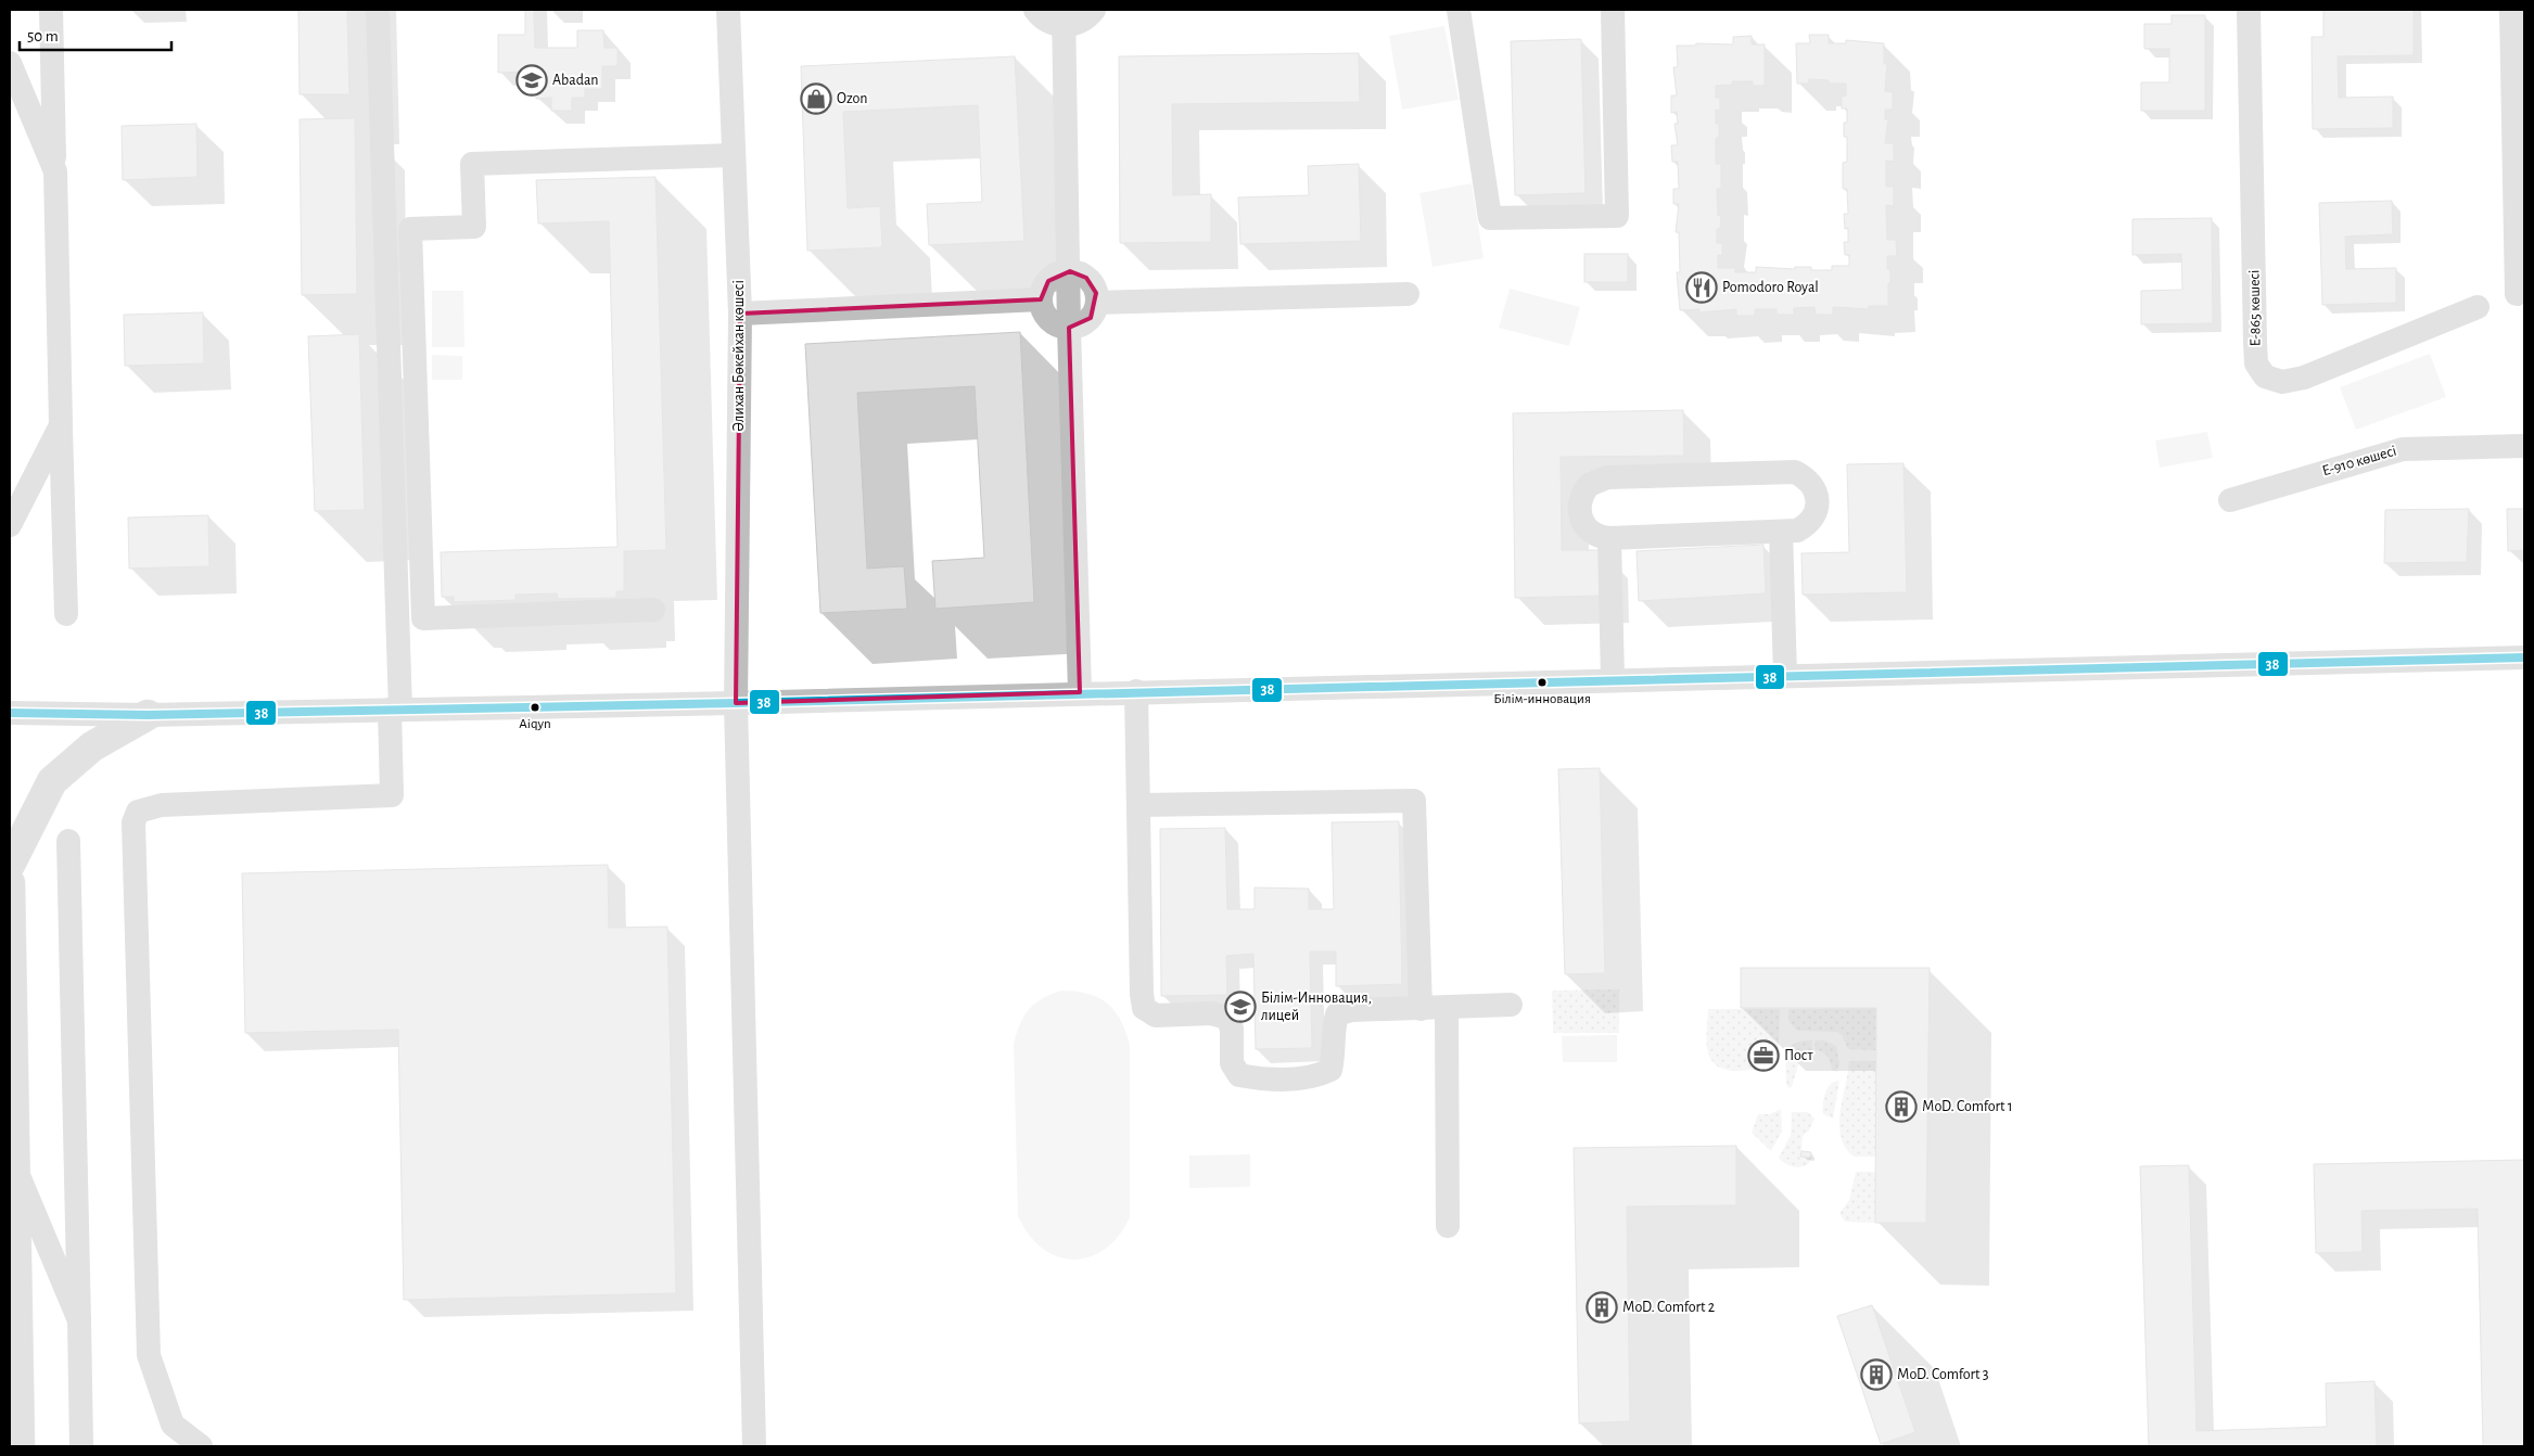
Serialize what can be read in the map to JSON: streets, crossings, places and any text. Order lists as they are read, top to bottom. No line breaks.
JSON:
{"streets":{"street":["Е-865 көшесі","Әлихан Бөкейхан көшесі","Е-910 көшесі"]},"places":{"school or university":["Abadan","Білім-Инновация, лицей"],"shop":["Ozon"],"restaurant":["Pomodoro Royal"],"other":["Білім-инновация","Aiqyn"],"office":["Пост"],"building":["МoD. Comfort 1","МoD. Comfort 2","МoD. Comfort 3"]},"lines":["transit line 38"],"scale_bar":"50 m"}
